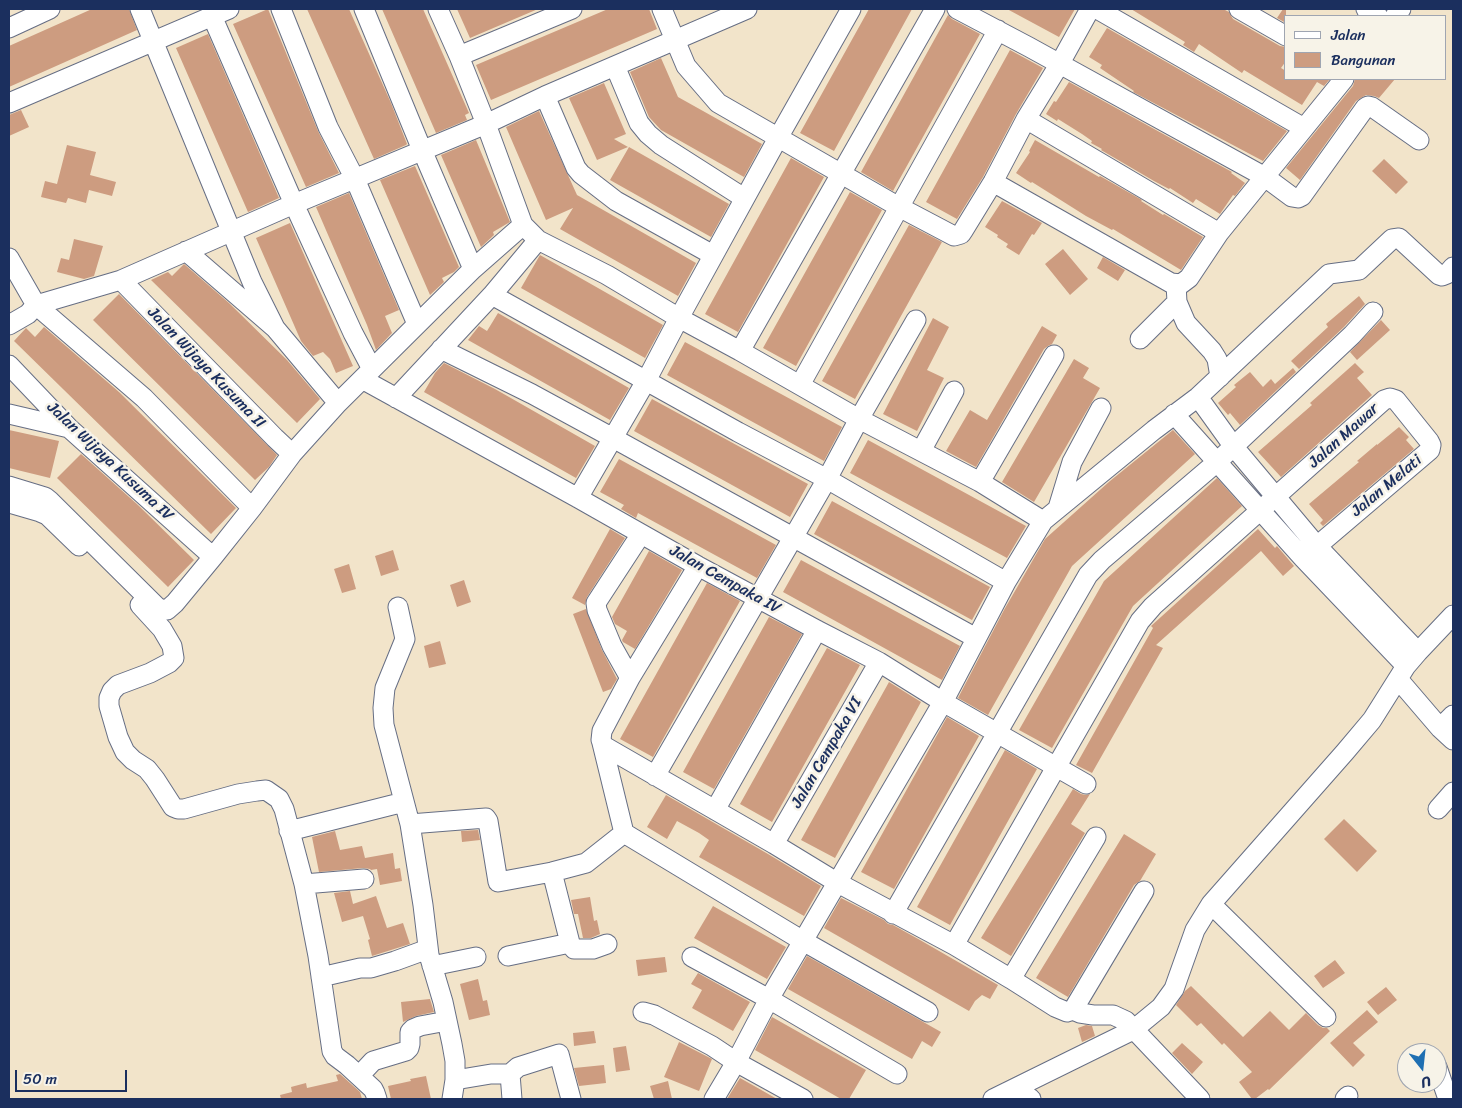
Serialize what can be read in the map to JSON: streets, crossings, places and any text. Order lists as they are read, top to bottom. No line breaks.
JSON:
{"streets":{"street":["Jalan Wijaya Kusuma II","Jalan Mawar","Jalan Wijaya Kusuma IV","Jalan Melati","Jalan Cempaka IV","Jalan Cempaka VI"]},"crossings":[["Jalan Mawar","Jalan Melati"],["Jalan Cempaka IV","Jalan Cempaka VI"]],"legend":["Jalan","Bangunan"],"scale_bar":"50 m","north":"bottom"}
